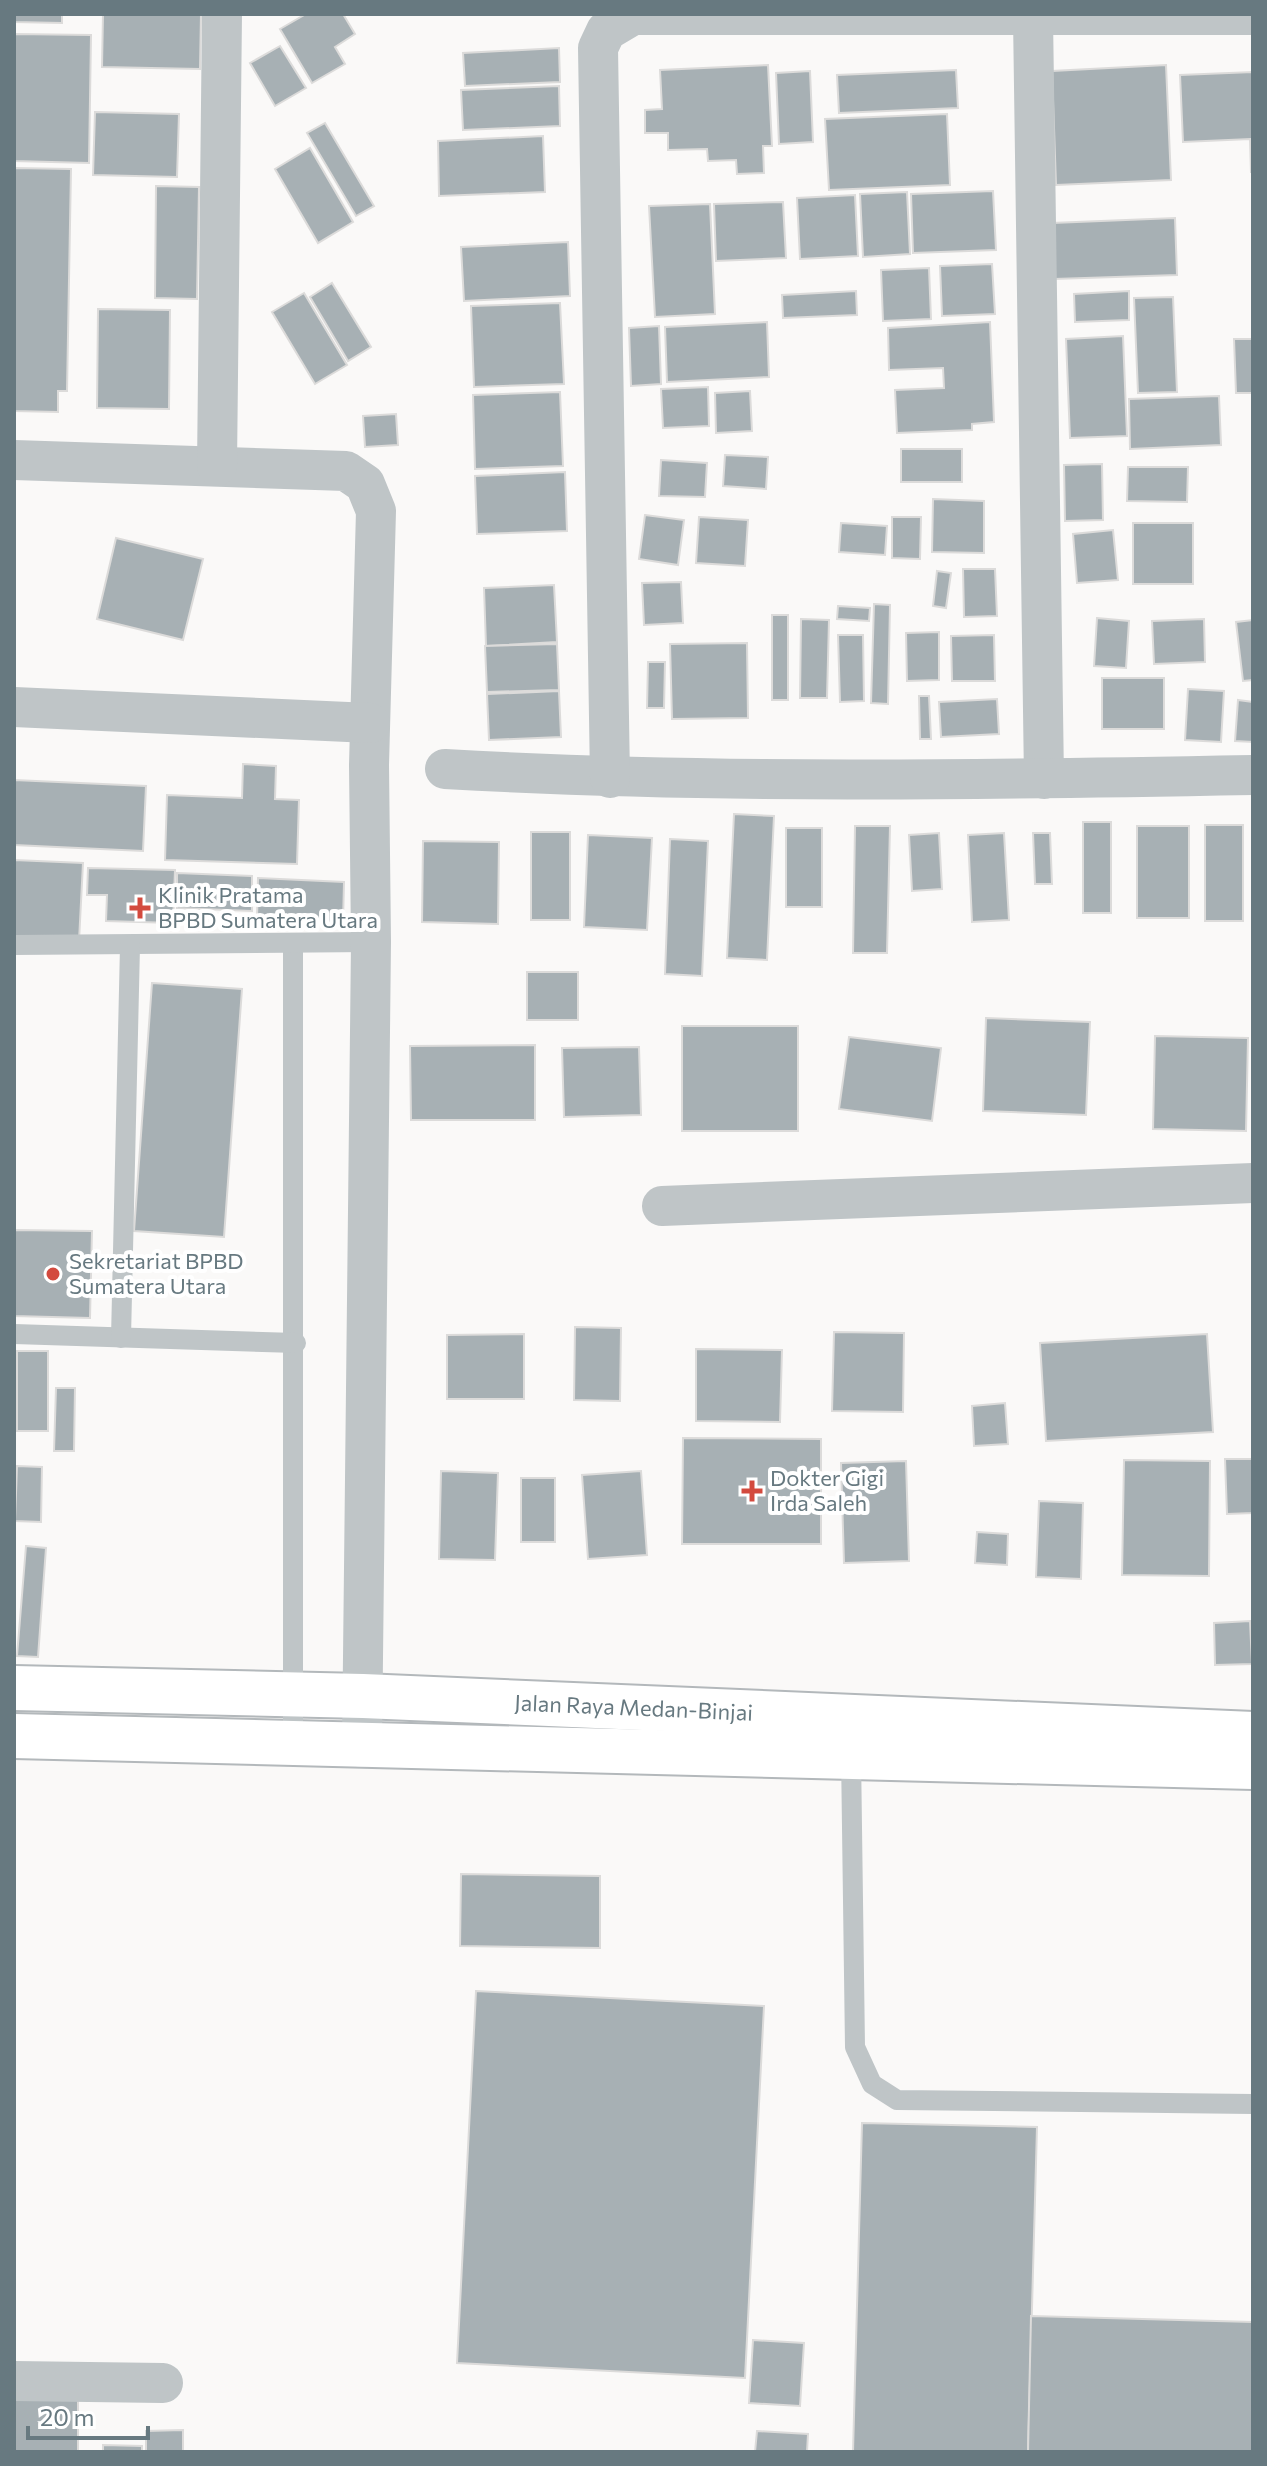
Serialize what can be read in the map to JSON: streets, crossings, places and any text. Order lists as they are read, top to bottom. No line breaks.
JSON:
{"streets":{"highway":["Jalan Raya Medan-Binjai"]},"places":{"health":["Klinik Pratama BPBD Sumatera Utara","Dokter Gigi Irda Saleh"],"other":["Sekretariat BPBD Sumatera Utara"]},"scale_bar":"20 m"}
